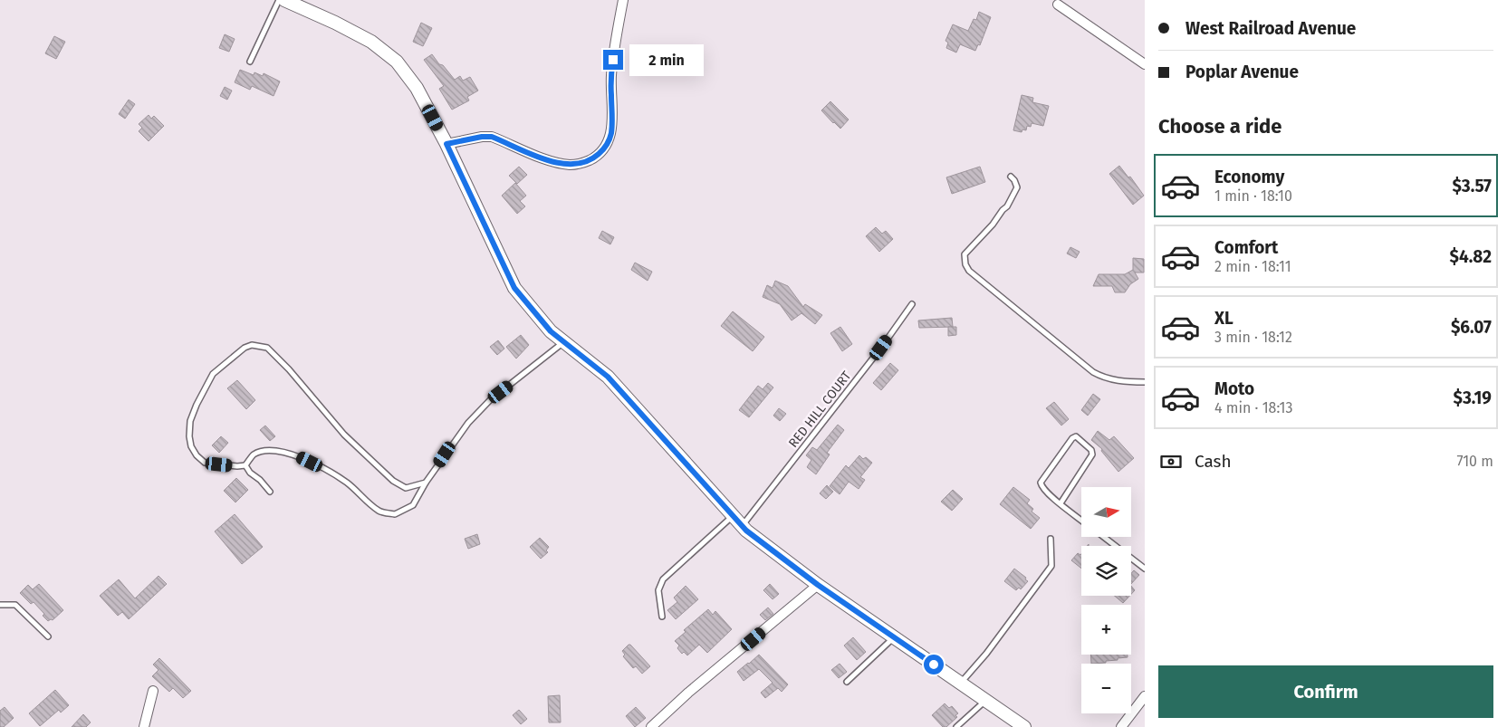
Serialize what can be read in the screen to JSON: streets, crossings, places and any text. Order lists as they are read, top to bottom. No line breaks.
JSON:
{"streets":{"lane":["RED HILL COURT"]},"north":"right","page":{"banner":["West Railroad Avenue","Poplar Avenue"],"bubble":"2 min","heading":"Choose a ride","list":[{"name":"Economy","note":"1 min · 18:10","value":"$3.57"},{"name":"Comfort","note":"2 min · 18:11","value":"$4.82"},{"name":"XL","note":"3 min · 18:12","value":"$6.07"},{"name":"Moto","note":"4 min · 18:13","value":"$3.19"}],"pay":["Cash","710 m"],"map_buttons":["+","−"],"buttons":"Confirm"}}
